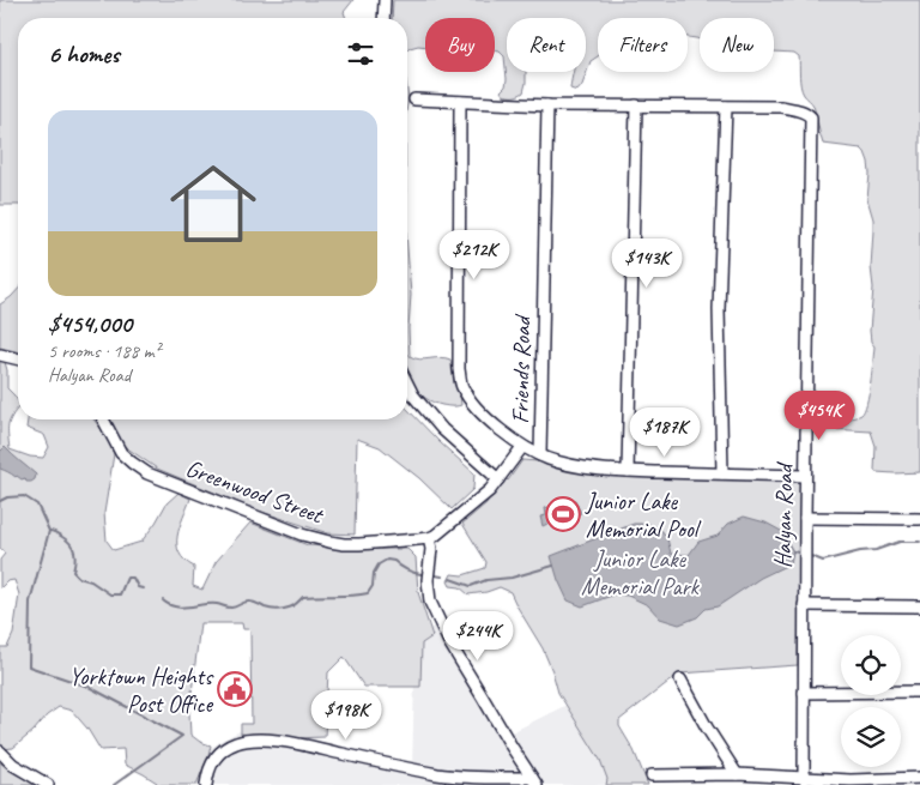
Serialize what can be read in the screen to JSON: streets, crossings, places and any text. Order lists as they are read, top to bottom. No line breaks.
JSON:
{"streets":{"street":["Friends Road","Greenwood Street","Halyan Road"]},"parks":["Junior Lake Memorial Park"],"places":{"sports":["Junior Lake Memorial Pool"],"public building":["Yorktown Heights Post Office"]},"page":{"chip":["Buy","Rent","Filters","New"],"heading":"6 homes","list":[{"name":"$454,000","note":"5 rooms · 188 m² · Halyan Road"}],"price":["$212K","$143K","$454K","$187K","$244K","$198K"]}}
